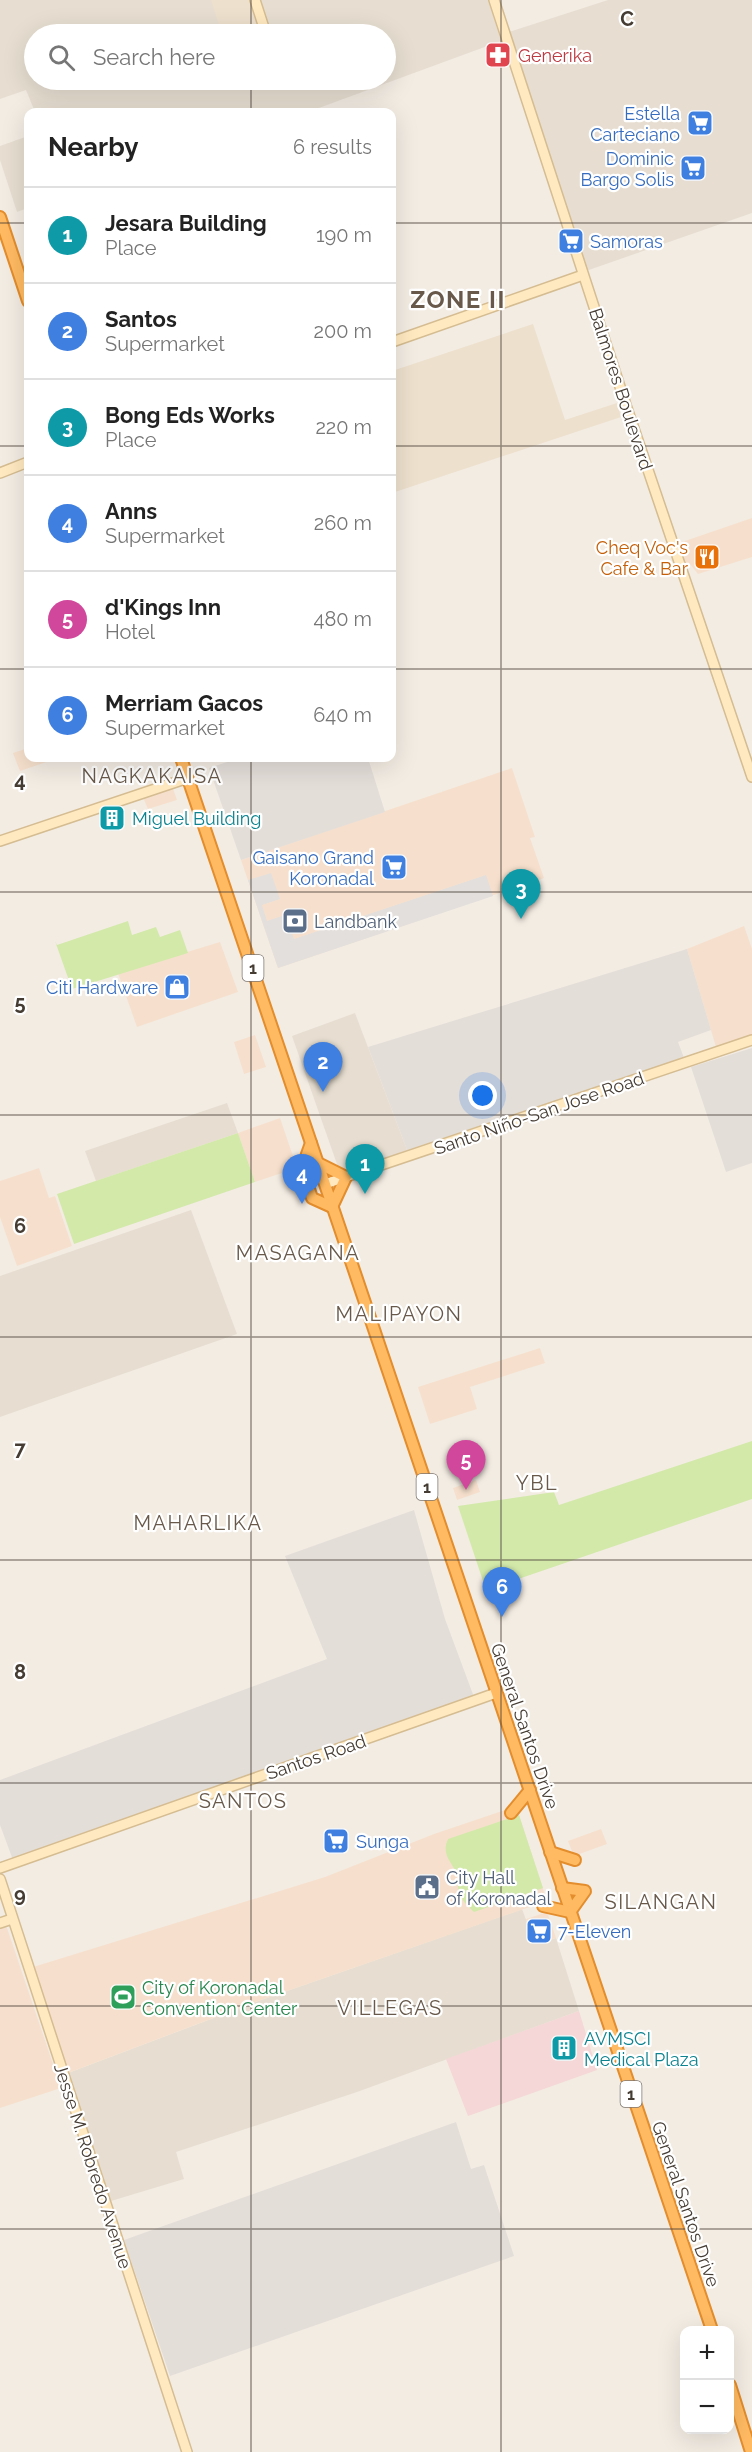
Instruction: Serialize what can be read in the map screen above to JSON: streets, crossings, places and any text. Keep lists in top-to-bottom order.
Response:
{
  "streets": {
    "highway": ["1", "General Santos Drive"],
    "main road": [
      "Balmores Boulevard",
      "Santo Niño-San Jose Road",
      "Santos Road",
      "Jesse M. Robredo Avenue"
    ]
  },
  "crossings": [
    ["Santo Niño-San Jose Road", "General Santos Drive"],
    ["General Santos Drive", "Santos Road"]
  ],
  "districts": [
    "ZONE II",
    "NAGKAKAISA",
    "MASAGANA",
    "MALIPAYON",
    "YBL",
    "MAHARLIKA",
    "SANTOS",
    "SILANGAN",
    "VILLEGAS"
  ],
  "places": {
    "pharmacy": ["Generika"],
    "supermarket": [
      "Estella Carteciano",
      "Dominic Bargo Solis",
      "Samoras",
      "Gaisano Grand Koronadal",
      "Sunga",
      "7-Eleven"
    ],
    "restaurant": ["Cheq Voc's Cafe & Bar"],
    "building": ["Miguel Building", "AVMSCI Medical Plaza"],
    "bank": ["Landbank"],
    "shop": ["Citi Hardware"],
    "public building": ["City Hall of Koronadal"],
    "sports": ["City of Koronadal Convention Center"]
  },
  "page": {
    "search": "Search here",
    "heading": ["Nearby", "6 results"],
    "list": [
      {
        "mark": "1",
        "name": "Jesara Building",
        "note": "Place",
        "value": "190 m"
      },
      {
        "mark": "2",
        "name": "Santos",
        "note": "Supermarket",
        "value": "200 m"
      },
      {
        "mark": "3",
        "name": "Bong Eds Works",
        "note": "Place",
        "value": "220 m"
      },
      {
        "mark": "4",
        "name": "Anns",
        "note": "Supermarket",
        "value": "260 m"
      },
      {
        "mark": "5",
        "name": "d'Kings Inn",
        "note": "Hotel",
        "value": "480 m"
      },
      {
        "mark": "6",
        "name": "Merriam Gacos",
        "note": "Supermarket",
        "value": "640 m"
      }
    ],
    "pins": [
      "3",
      "2",
      "1",
      "4",
      "5",
      "6"
    ],
    "map_buttons": ["+", "−"]
  },
  "grid": {
    "columns": ["C"],
    "rows": [
      "4",
      "5",
      "6",
      "7",
      "8",
      "9"
    ]
  }
}
